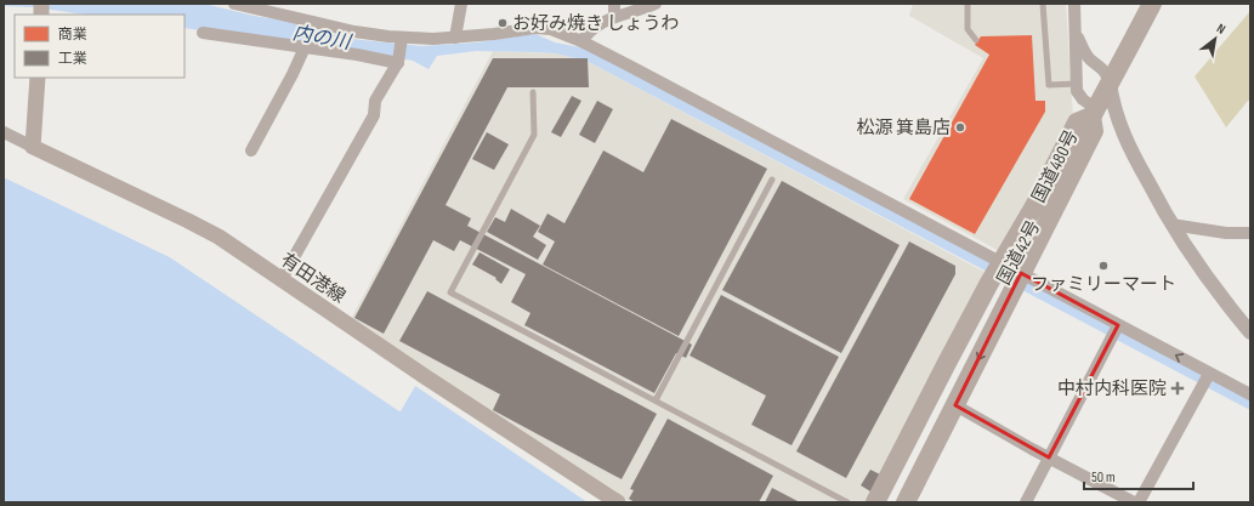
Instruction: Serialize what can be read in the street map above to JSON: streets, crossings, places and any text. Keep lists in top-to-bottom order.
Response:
{
  "streets": {
    "highway": ["国道42号"],
    "main road": ["有田港線"]
  },
  "water": ["内の川"],
  "places": {
    "other": ["お好み焼き しょうわ", "松源 箕島店", "ファミリーマート"],
    "health": ["中村内科医院"]
  },
  "legend": ["商業", "工業"],
  "scale_bar": "50 m",
  "north": "top right"
}
